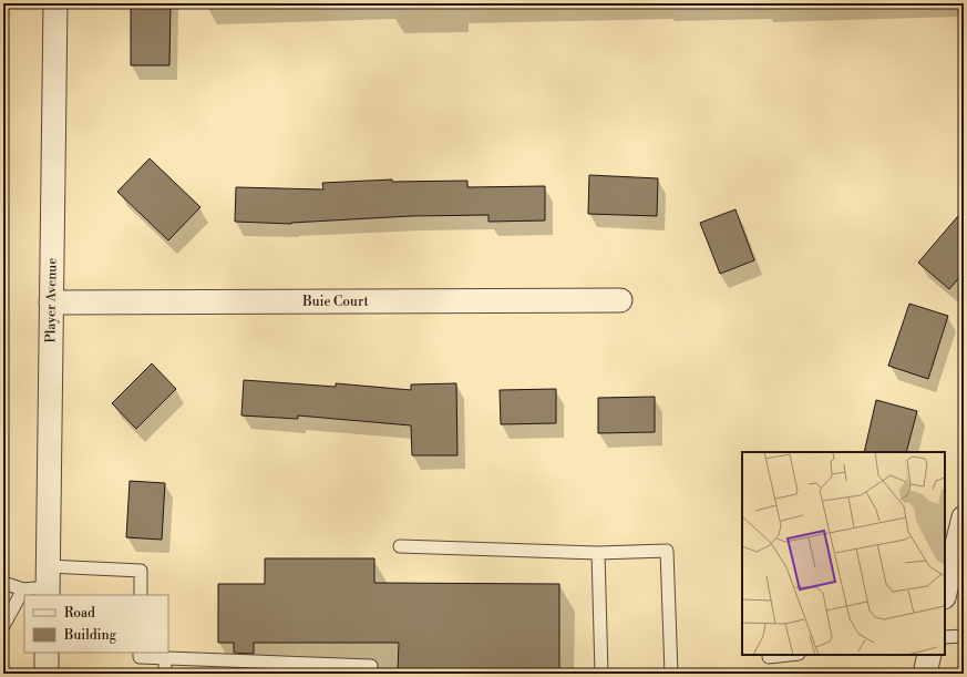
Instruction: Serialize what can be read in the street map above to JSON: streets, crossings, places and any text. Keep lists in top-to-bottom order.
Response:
{
  "streets": {
    "street": ["Player Avenue", "Buie Court"]
  },
  "crossings": [
    ["Player Avenue", "Buie Court"]
  ],
  "legend": ["Road", "Building"]
}
